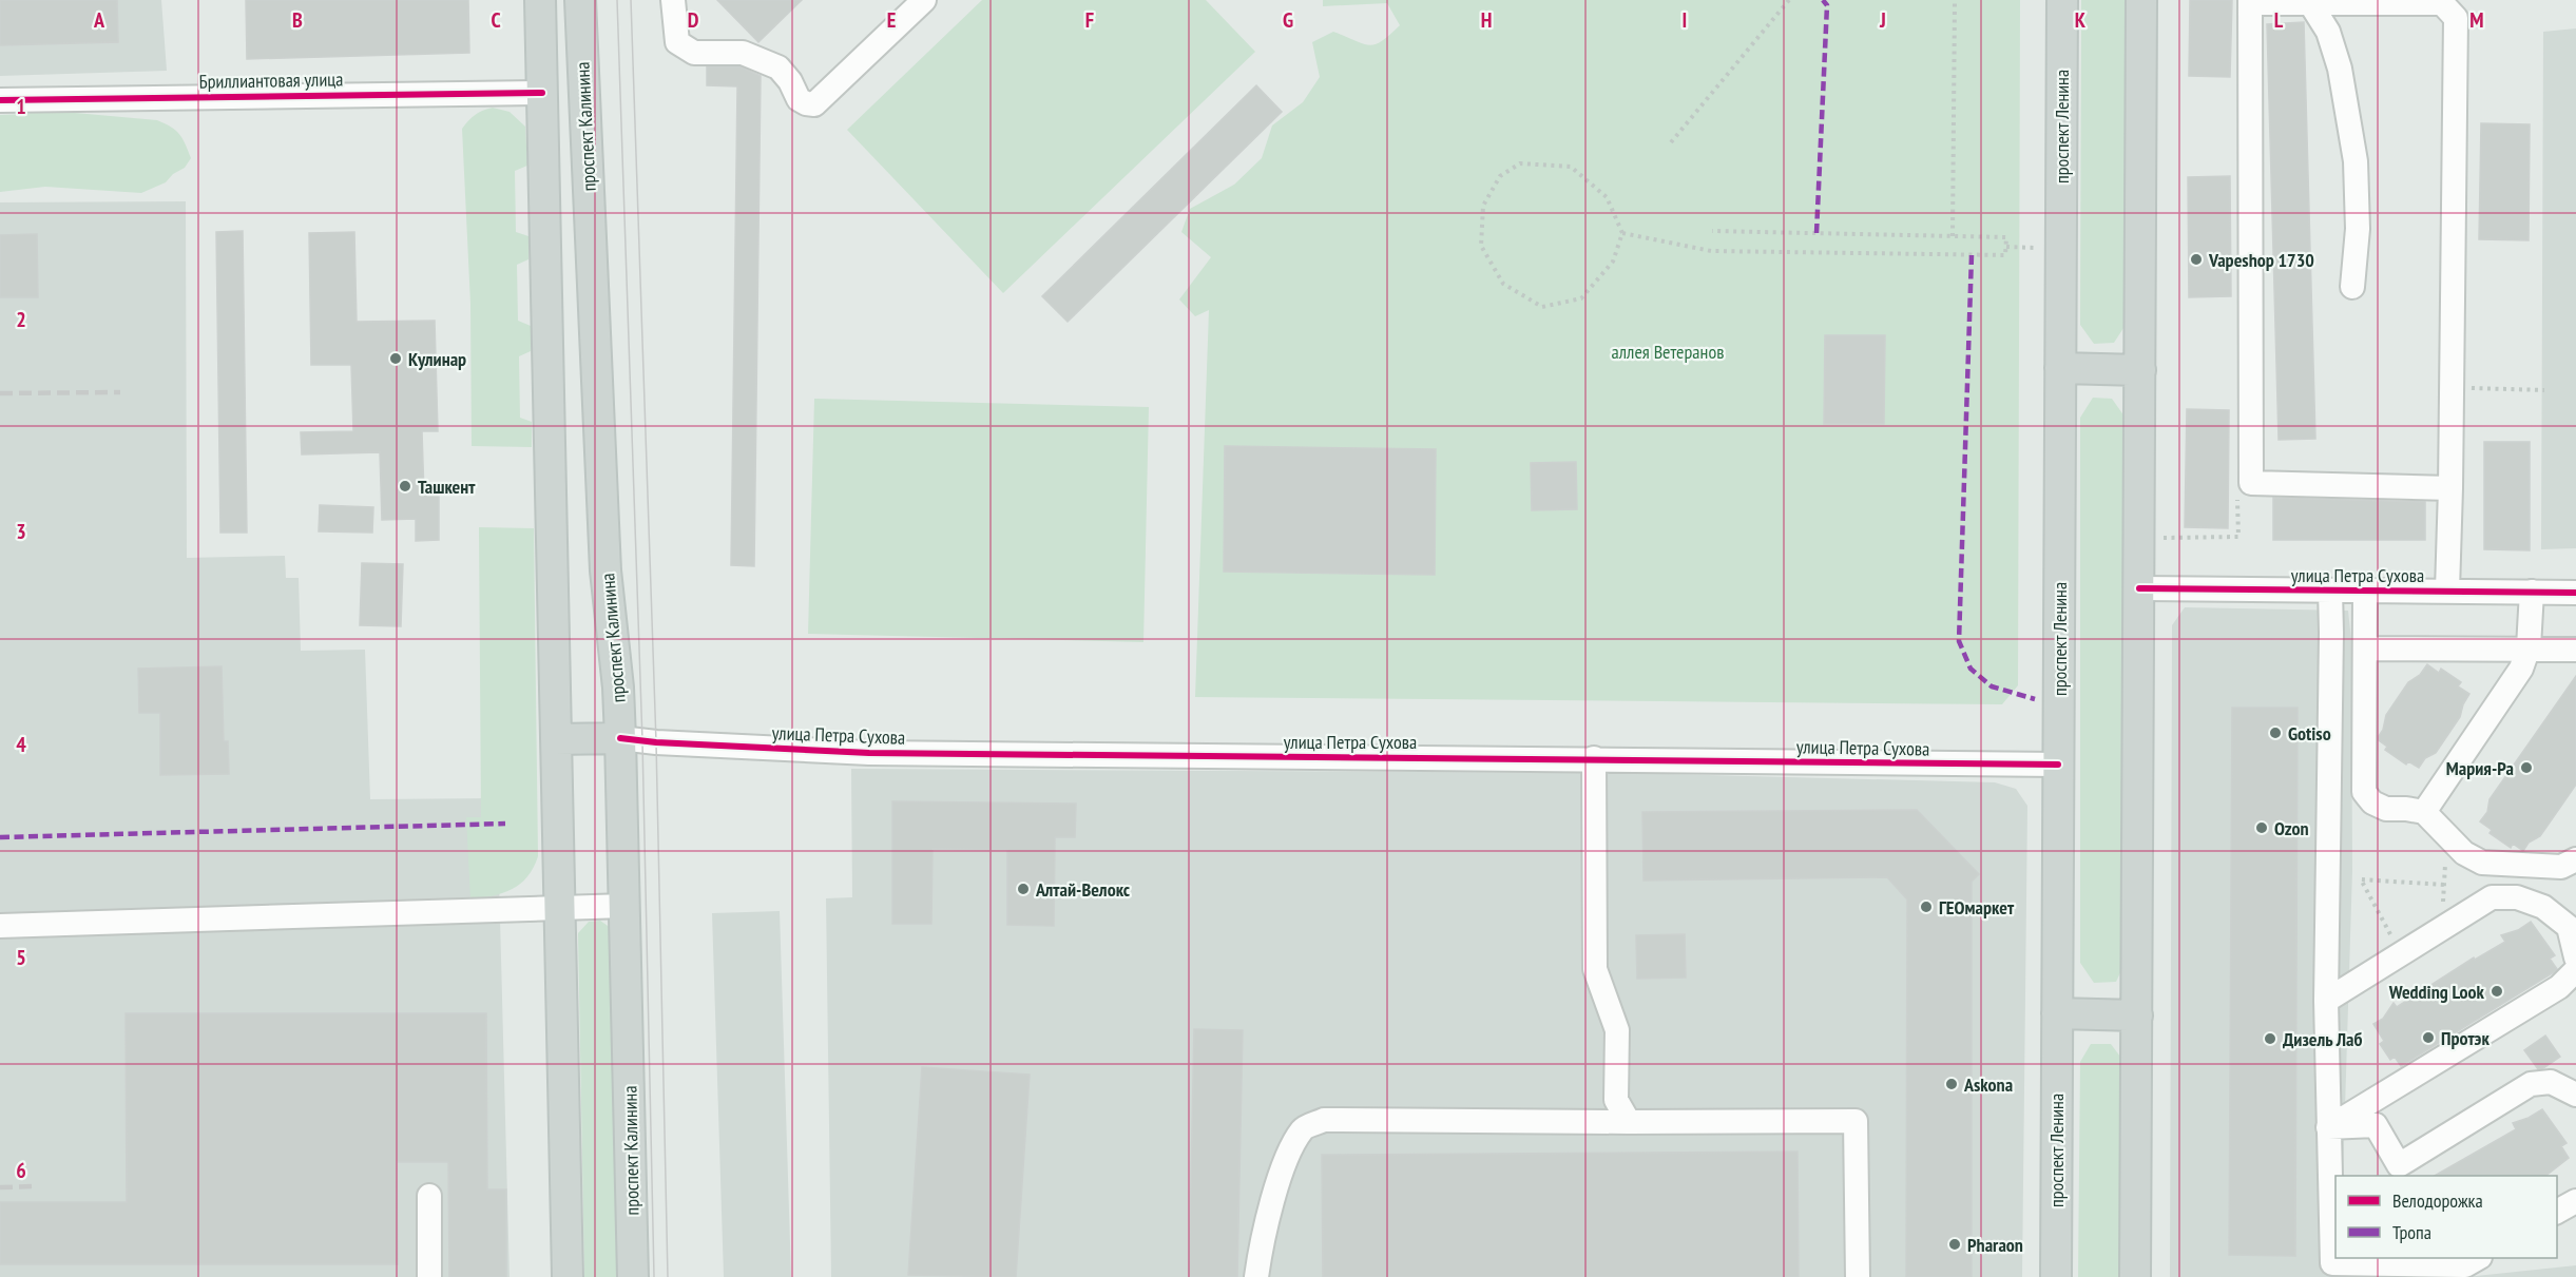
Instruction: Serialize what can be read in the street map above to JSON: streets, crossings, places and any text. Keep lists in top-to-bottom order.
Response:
{
  "streets": {
    "main road": ["проспект Калинина", "проспект Ленина"],
    "street": ["Бриллиантовая улица", "улица Петра Сухова"]
  },
  "crossings": [
    ["проспект Калинина", "улица Петра Сухова"],
    ["проспект Ленина", "улица Петра Сухова"]
  ],
  "parks": ["аллея Ветеранов"],
  "places": [
    "Vapeshop 1730",
    "Кулинар",
    "Ташкент",
    "Gotiso",
    "Мария-Ра",
    "Ozon",
    "Алтай-Велокс",
    "ГЕОмаркет",
    "Wedding Look",
    "Протэк",
    "Дизель Лаб",
    "Askona",
    "Pharaon"
  ],
  "legend": ["Велодорожка", "Тропа"],
  "grid": {
    "columns": [
      "A",
      "B",
      "C",
      "D",
      "E",
      "F",
      "G",
      "H",
      "I",
      "J",
      "K",
      "L",
      "M"
    ],
    "rows": [
      "1",
      "2",
      "3",
      "4",
      "5",
      "6"
    ]
  }
}
